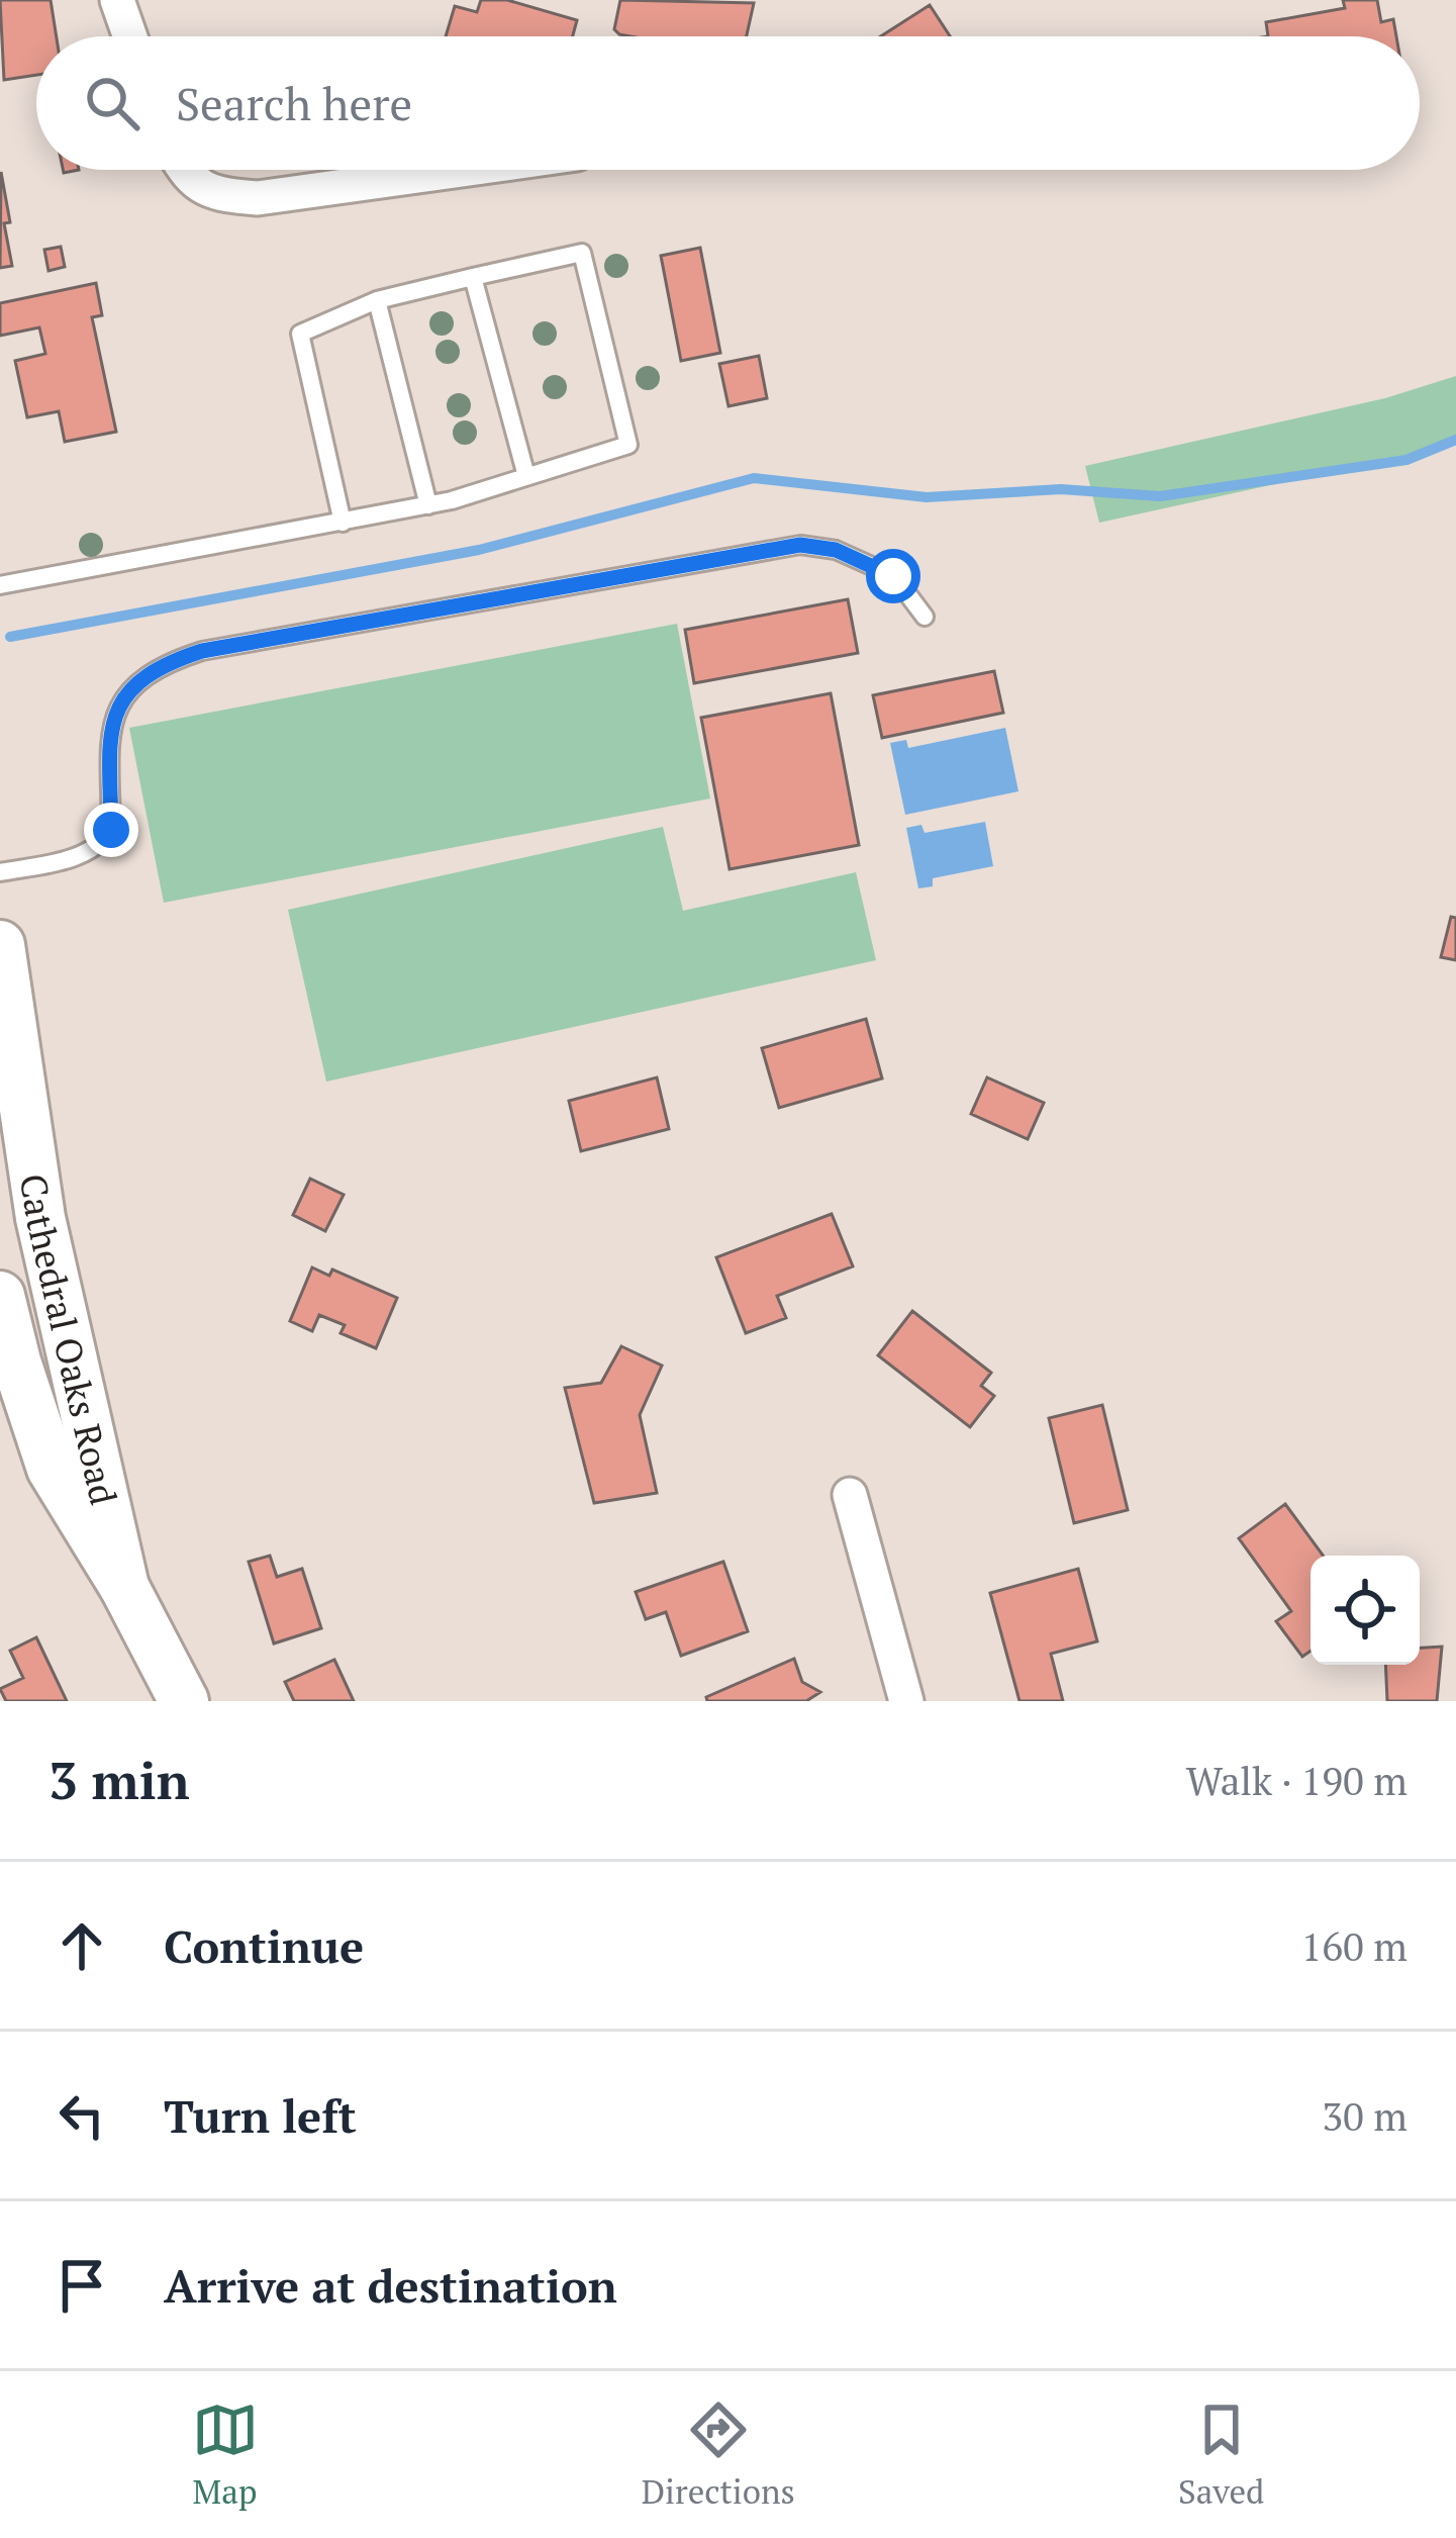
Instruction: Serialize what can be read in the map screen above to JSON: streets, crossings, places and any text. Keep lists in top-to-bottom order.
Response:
{
  "streets": {
    "main road": ["Cathedral Oaks Road"]
  },
  "page": {
    "search": "Search here",
    "heading": ["3 min", "Walk · 190 m"],
    "list": [
      ["Continue", "160 m"],
      ["Turn left", "30 m"],
      "Arrive at destination"
    ],
    "nav": ["Map", "Directions", "Saved"]
  }
}
